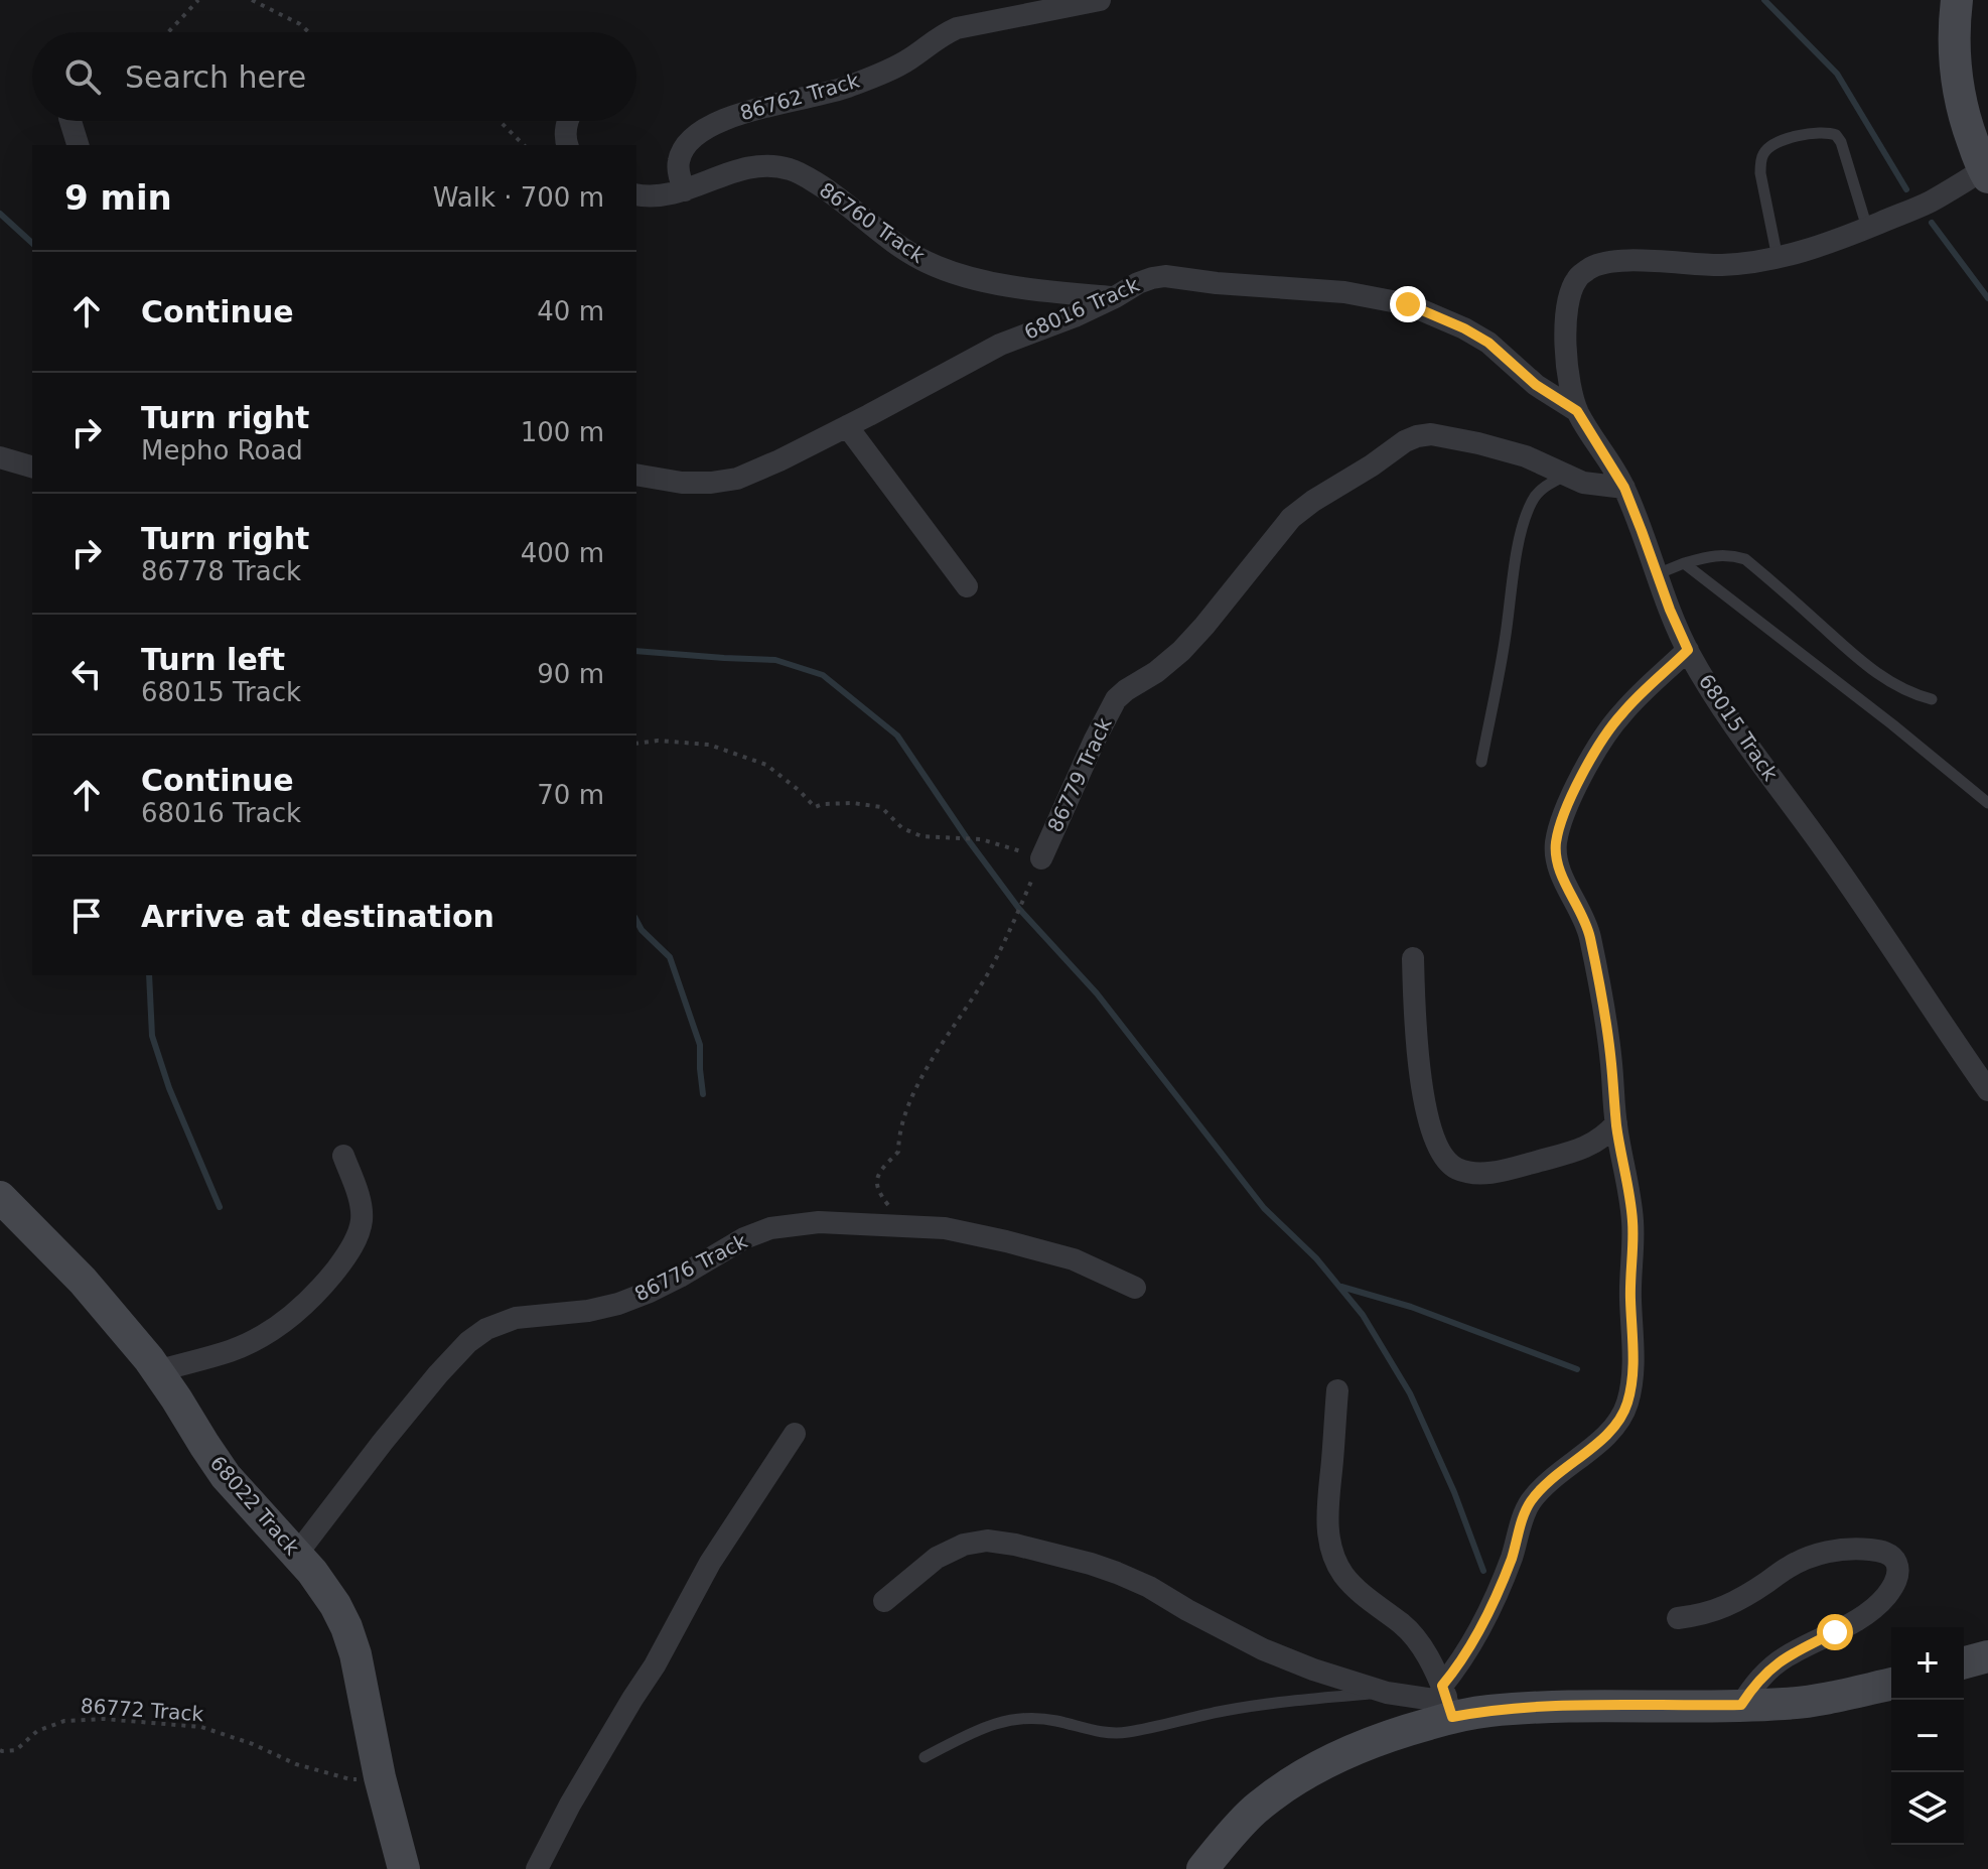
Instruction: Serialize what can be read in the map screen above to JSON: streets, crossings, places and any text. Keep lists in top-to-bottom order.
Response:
{
  "streets": {
    "street": [
      "86762 Track",
      "86760 Track",
      "68016 Track",
      "68015 Track",
      "86779 Track",
      "86776 Track",
      "68022 Track"
    ],
    "path": ["86772 Track"]
  },
  "crossings": [
    ["86762 Track", "86760 Track"],
    ["86760 Track", "68016 Track"],
    ["68016 Track", "68015 Track"],
    ["68015 Track", "86779 Track"],
    ["86776 Track", "68022 Track"],
    ["68022 Track", "86772 Track"]
  ],
  "page": {
    "search": "Search here",
    "heading": ["9 min", "Walk · 700 m"],
    "list": [
      ["Continue", "40 m"],
      ["Turn right", "Mepho Road", "100 m"],
      ["Turn right", "86778 Track", "400 m"],
      ["Turn left", "68015 Track", "90 m"],
      ["Continue", "68016 Track", "70 m"],
      "Arrive at destination"
    ],
    "map_buttons": ["+", "−"]
  }
}
